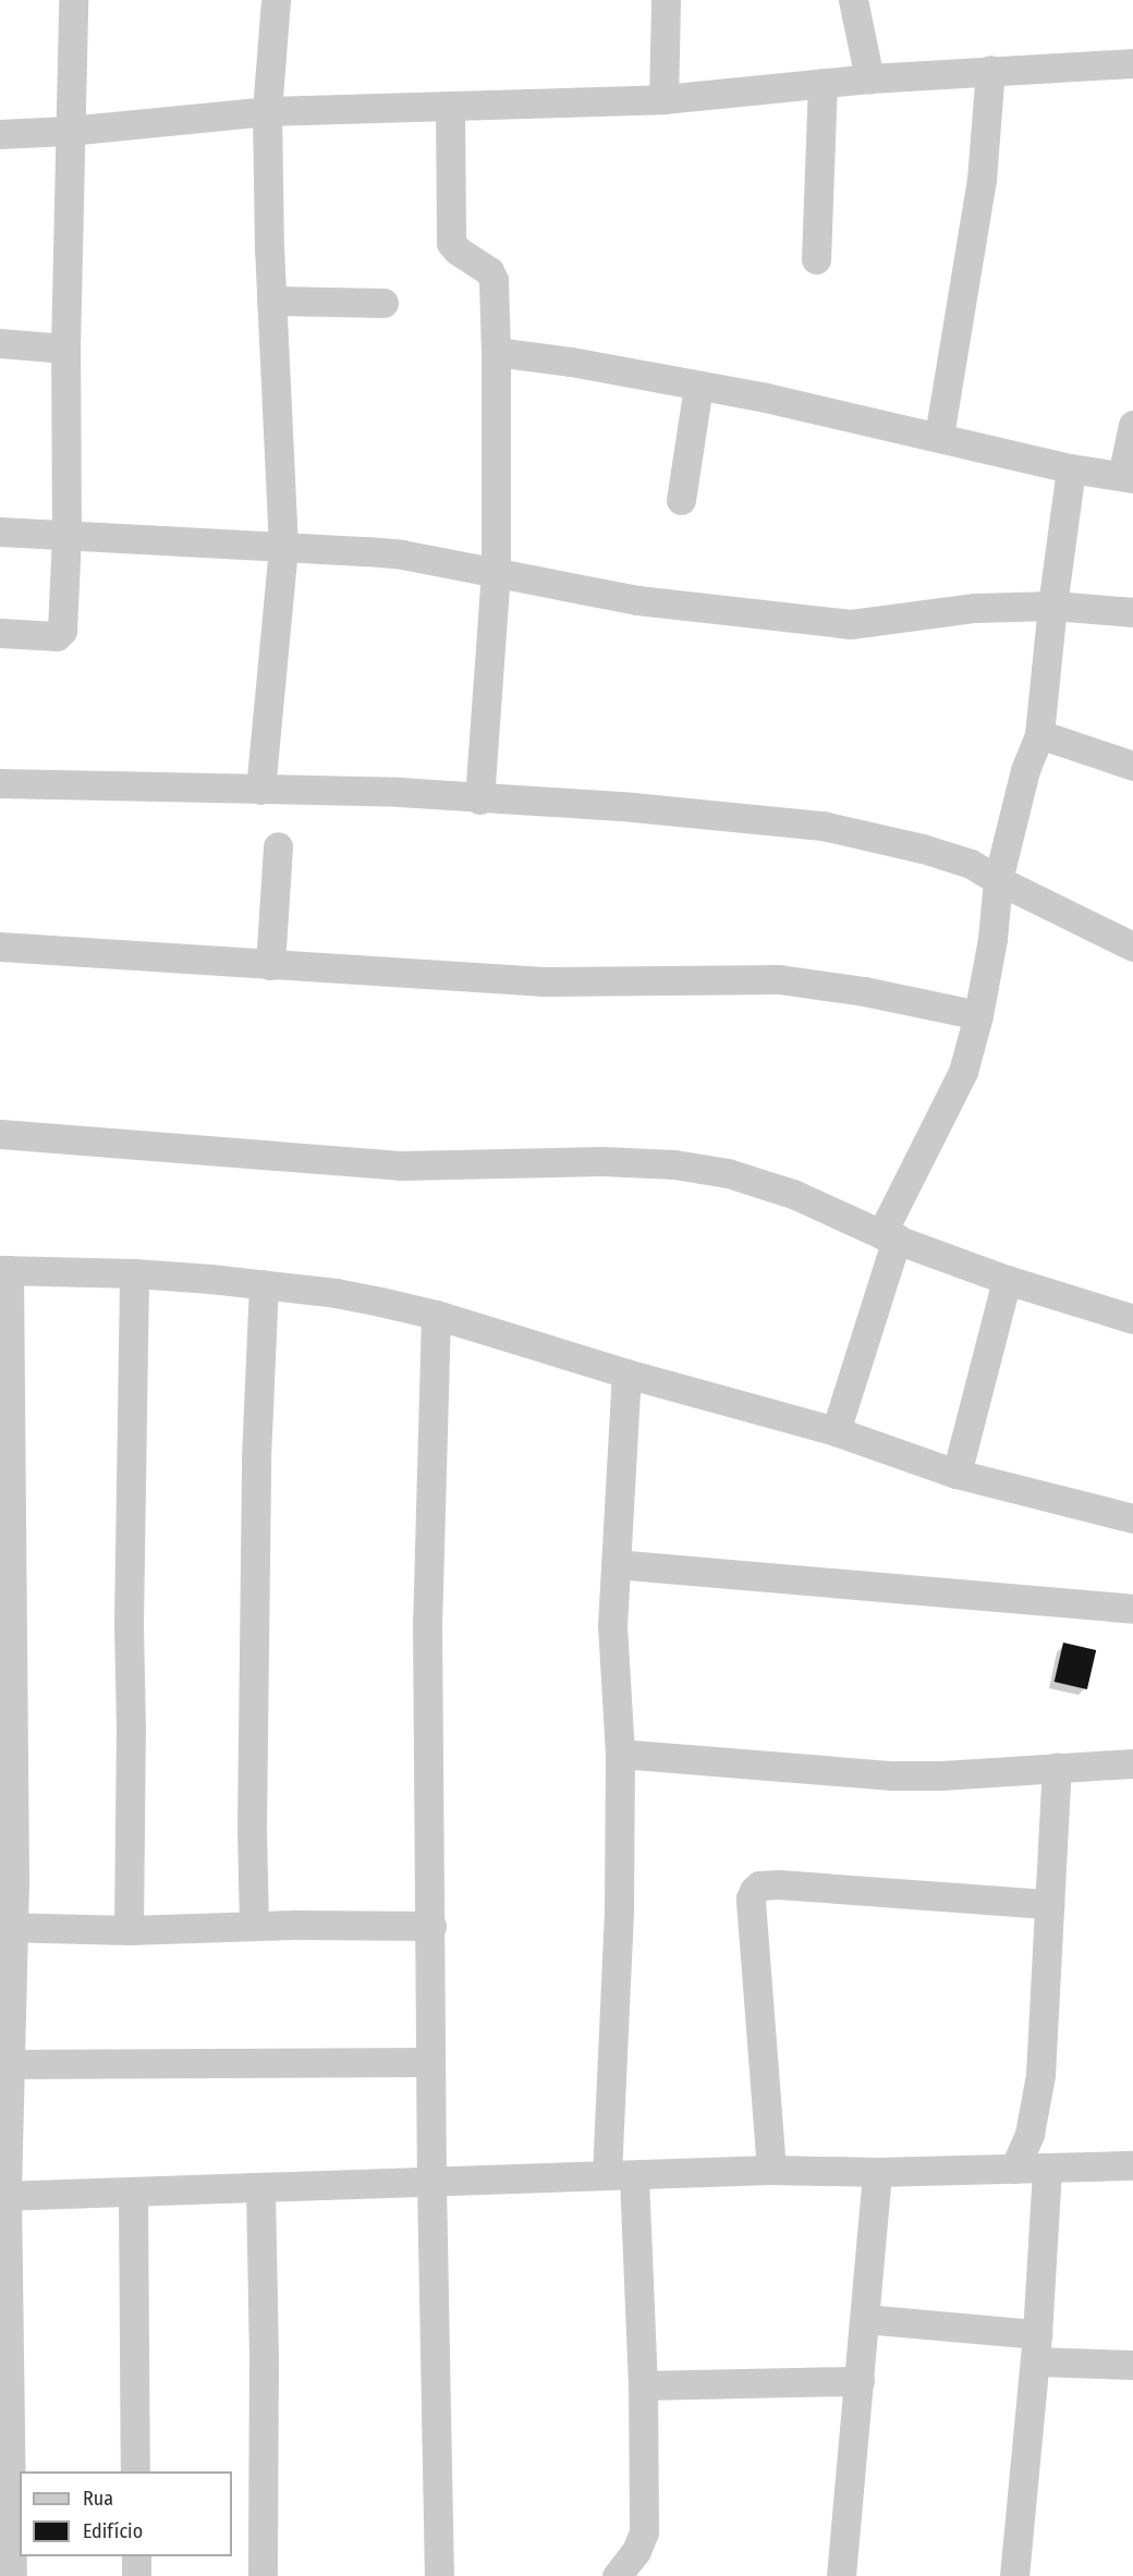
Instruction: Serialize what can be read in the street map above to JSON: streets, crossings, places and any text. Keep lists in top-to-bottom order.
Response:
{
  "legend": ["Rua", "Edifício"]
}
